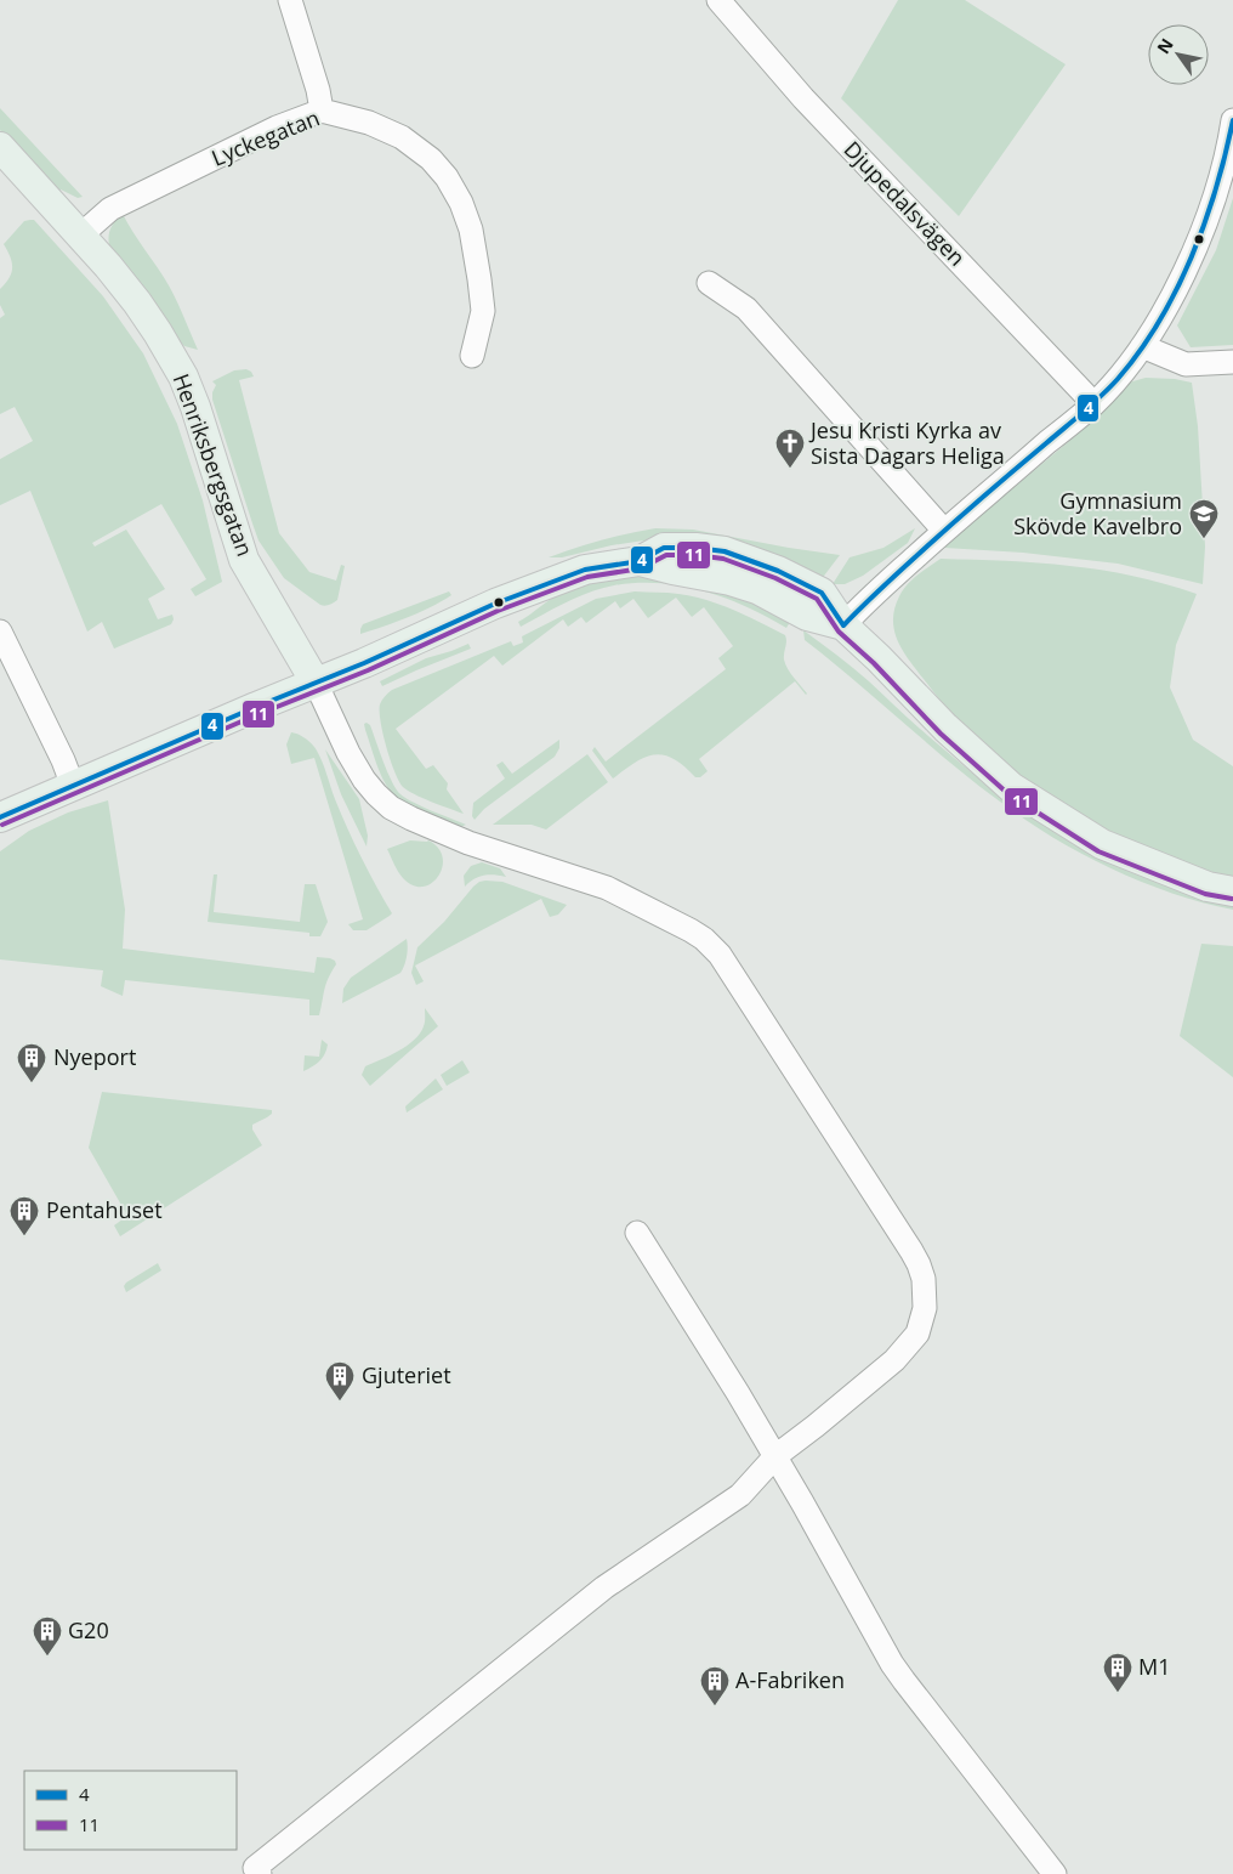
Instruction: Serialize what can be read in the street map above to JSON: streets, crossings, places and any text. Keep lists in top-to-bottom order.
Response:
{
  "streets": {
    "main road": ["Henriksbergsgatan"],
    "street": ["Lyckegatan", "Djupedalsvägen"]
  },
  "crossings": [
    ["Lyckegatan", "Henriksbergsgatan"]
  ],
  "places": {
    "church": ["Jesu Kristi Kyrka av Sista Dagars Heliga"],
    "school or university": ["Gymnasium Skövde Kavelbro"],
    "building": [
      "Nyeport",
      "Pentahuset",
      "Gjuteriet",
      "G20",
      "M1",
      "A-Fabriken"
    ]
  },
  "lines": ["transit line 4", "transit line 11"],
  "legend": ["4", "11"],
  "north": "top left"
}
